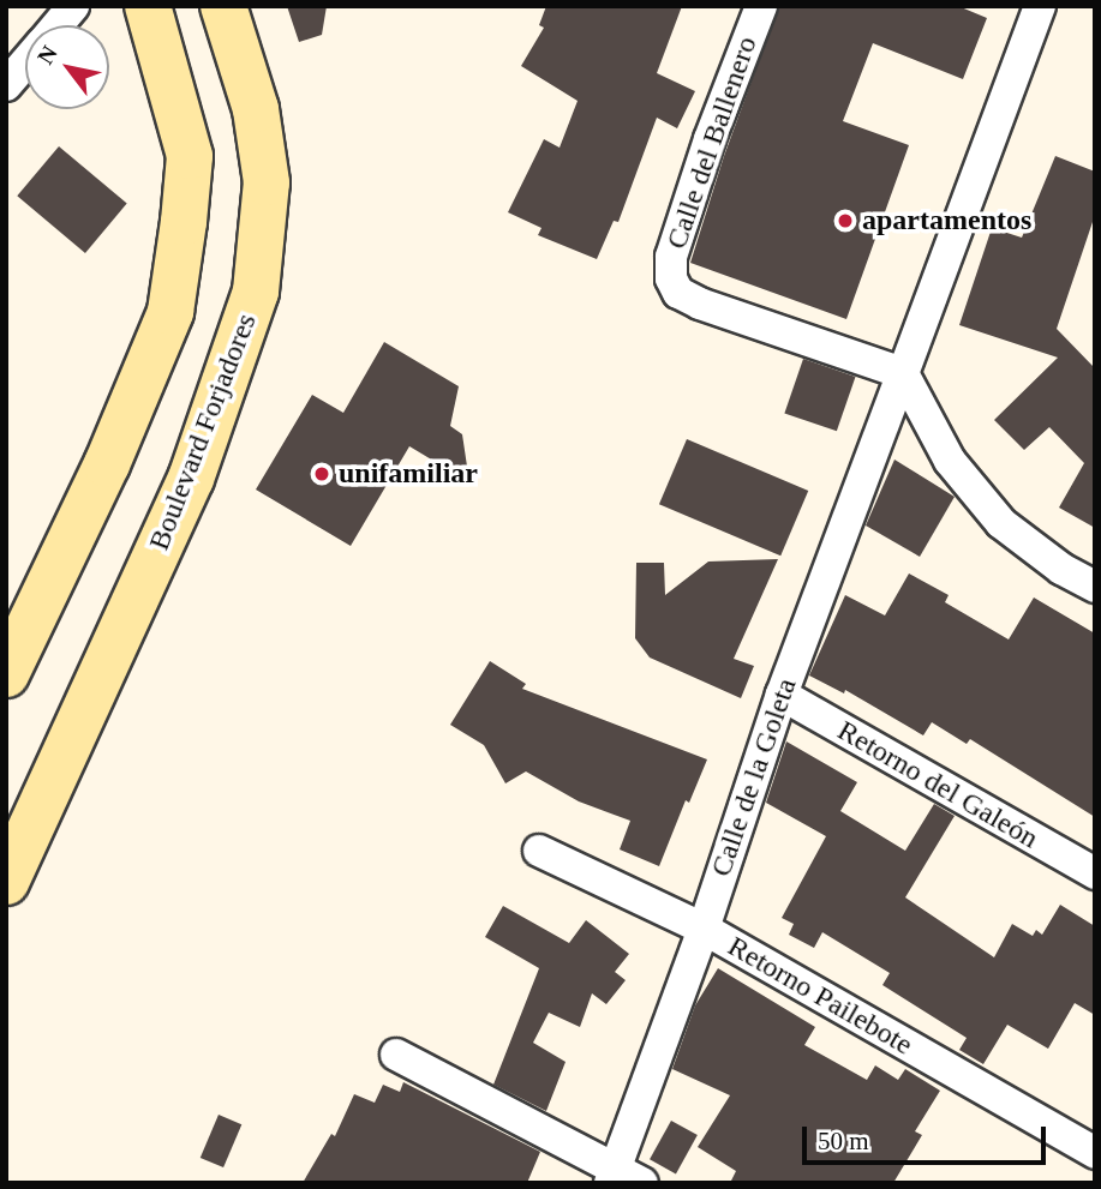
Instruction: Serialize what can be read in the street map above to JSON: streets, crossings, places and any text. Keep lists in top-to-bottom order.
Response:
{
  "streets": {
    "main road": ["Boulevard Forjadores"],
    "street": [
      "Calle del Ballenero",
      "Calle de la Goleta",
      "Retorno del Galeón",
      "Retorno Pailebote"
    ]
  },
  "crossings": [
    ["Calle del Ballenero", "Calle de la Goleta"],
    ["Calle de la Goleta", "Retorno del Galeón"],
    ["Calle de la Goleta", "Retorno Pailebote"]
  ],
  "places": ["apartamentos", "unifamiliar"],
  "scale_bar": "50 m",
  "north": "top left"
}
